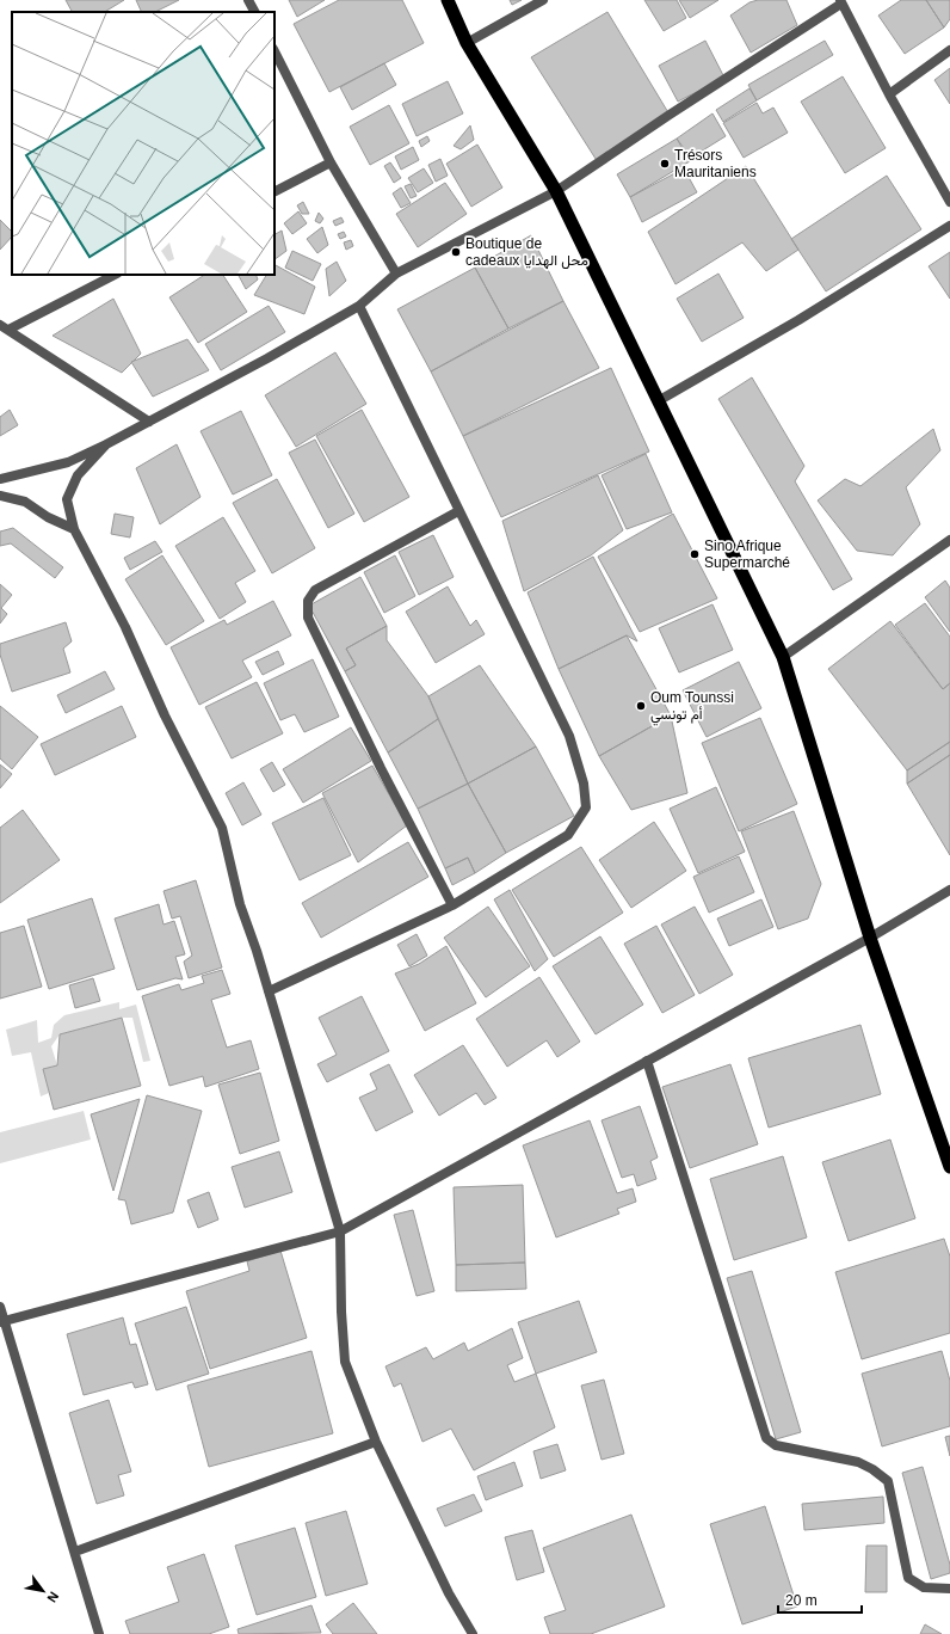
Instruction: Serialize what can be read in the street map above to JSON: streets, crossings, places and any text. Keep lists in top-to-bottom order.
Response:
{
  "places": [
    "Trésors Mauritaniens",
    "Boutique de cadeaux محل الهدايا",
    "Sino Afrique Supermarché",
    "Oum Tounssi أم تونسي"
  ],
  "scale_bar": "20 m",
  "north": "bottom right"
}
